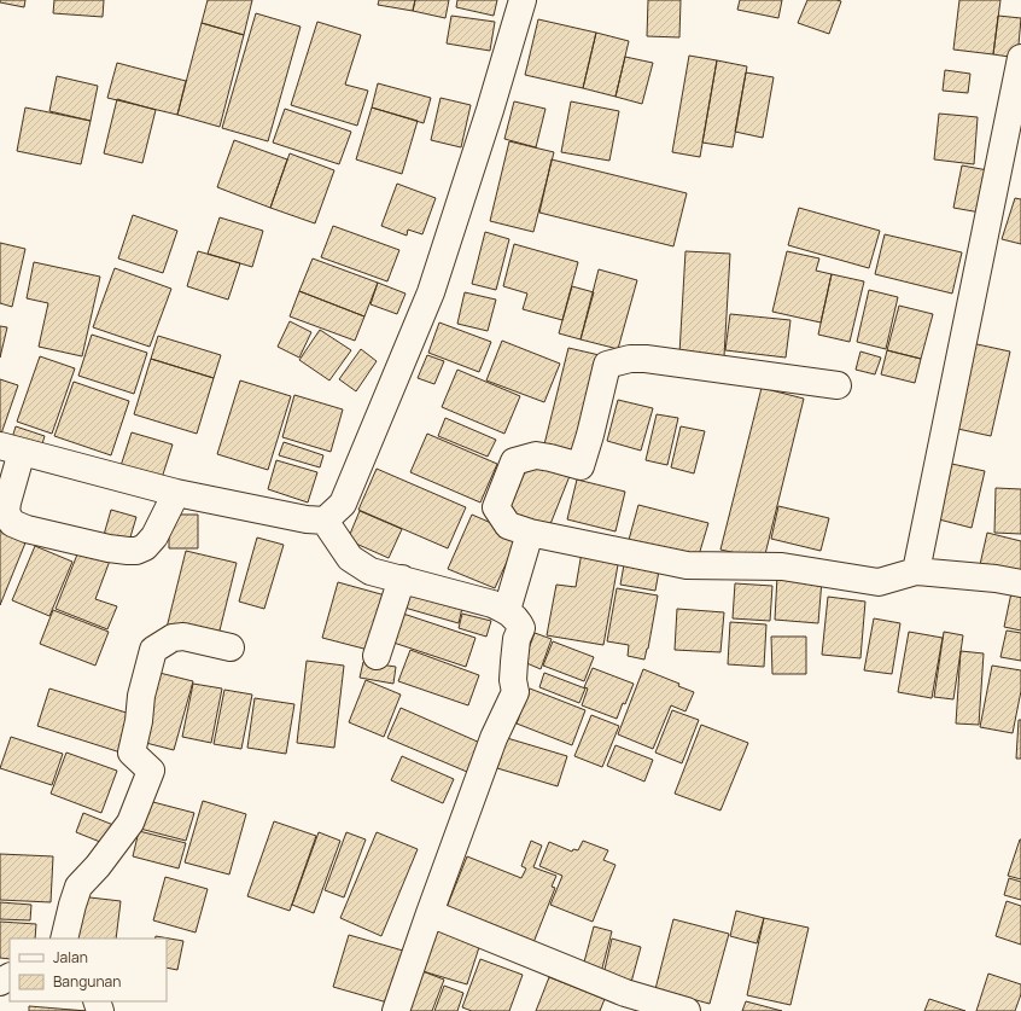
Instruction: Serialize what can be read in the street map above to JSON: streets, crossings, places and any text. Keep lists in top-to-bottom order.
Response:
{
  "legend": ["Jalan", "Bangunan"]
}
